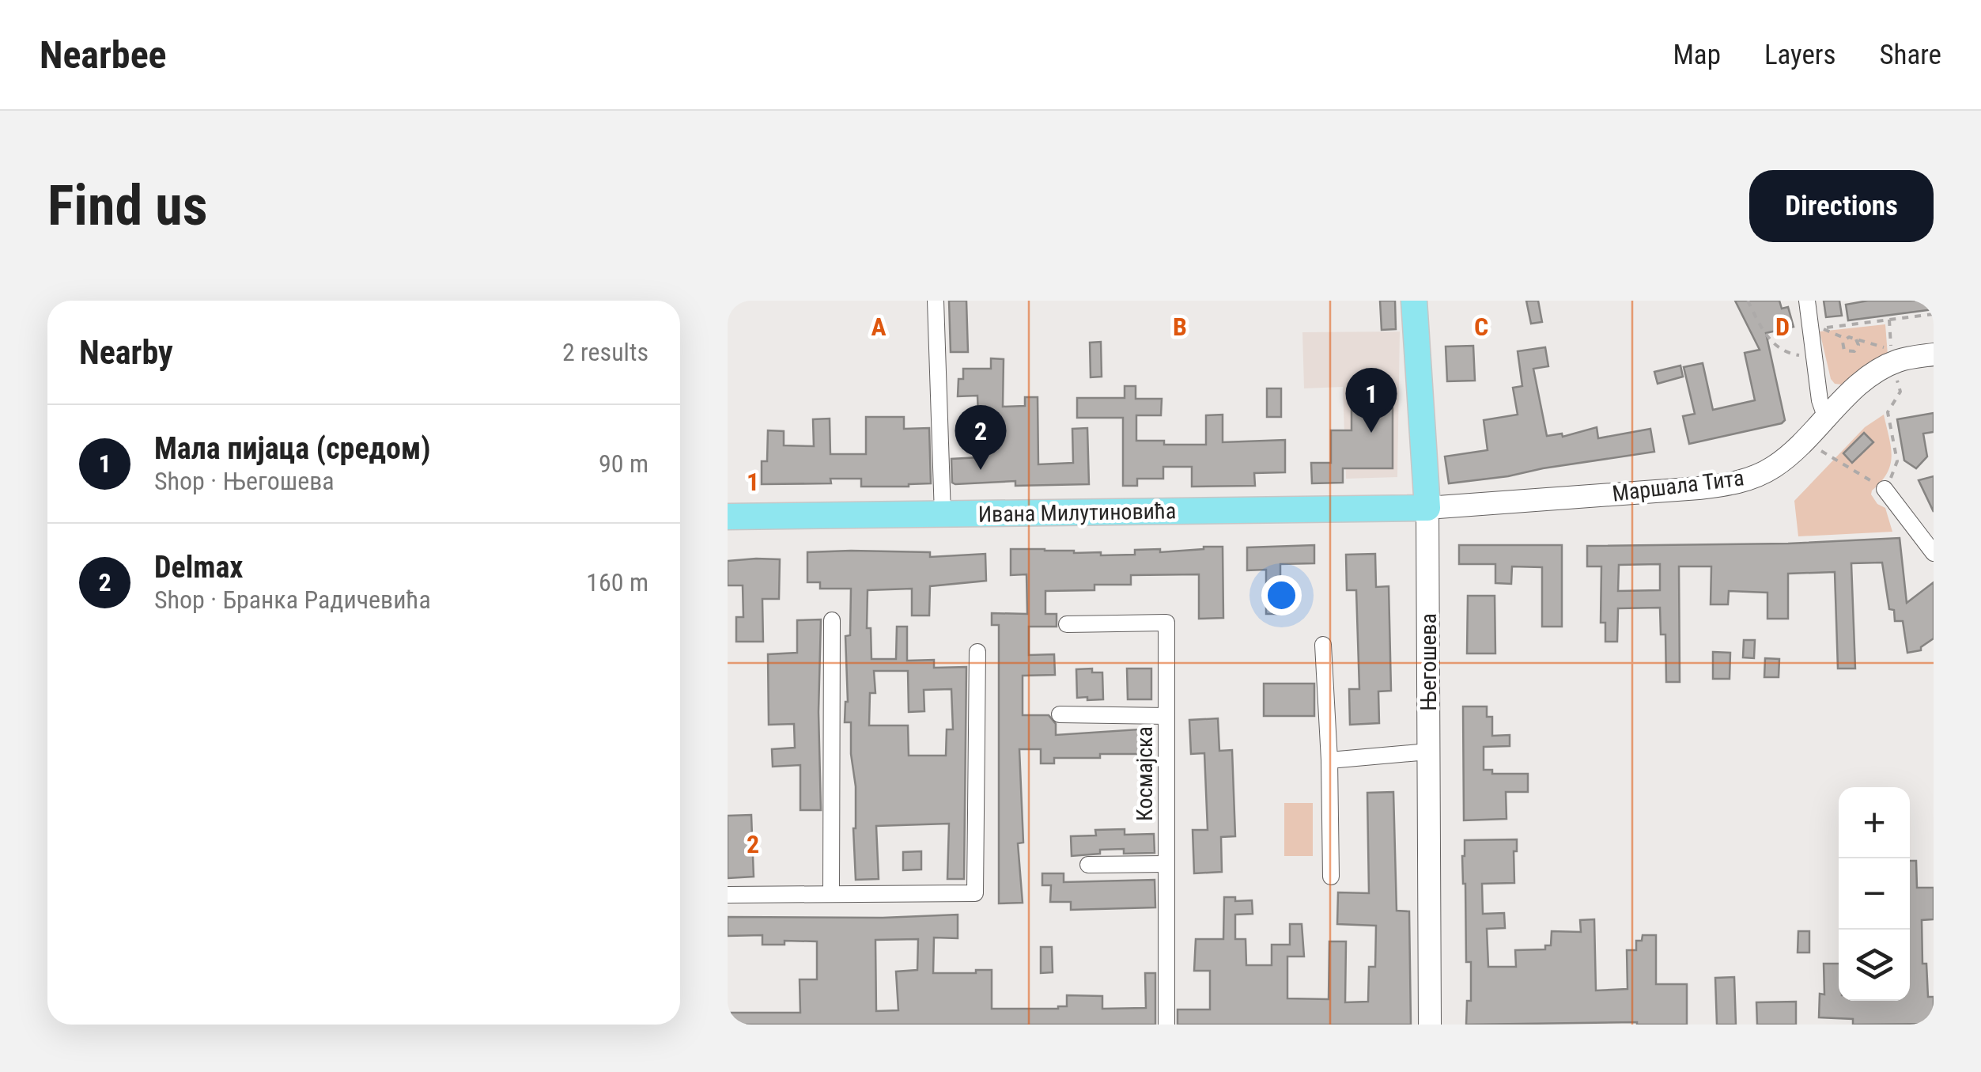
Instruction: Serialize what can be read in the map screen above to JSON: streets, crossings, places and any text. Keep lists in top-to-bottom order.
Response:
{
  "streets": {
    "main road": ["Ивана Милутиновића", "Његошева"],
    "street": ["Маршала Тита", "Космајска"]
  },
  "crossings": [
    ["Маршала Тита", "Ивана Милутиновића"],
    ["Маршала Тита", "Његошева"],
    ["Ивана Милутиновића", "Његошева"]
  ],
  "page": {
    "header": "Nearbee",
    "nav": ["Map", "Layers", "Share"],
    "buttons": "Directions",
    "title": "Find us",
    "heading": ["Nearby", "2 results"],
    "pins": ["1", "2"],
    "list": [
      {
        "mark": "1",
        "name": "Мала пијаца (средом)",
        "note": "Shop · Његошева",
        "value": "90 m"
      },
      {
        "mark": "2",
        "name": "Delmax",
        "note": "Shop · Бранка Радичевића",
        "value": "160 m"
      }
    ],
    "map_buttons": ["+", "−"]
  },
  "grid": {
    "columns": [
      "A",
      "B",
      "C",
      "D"
    ],
    "rows": ["1", "2"]
  }
}
